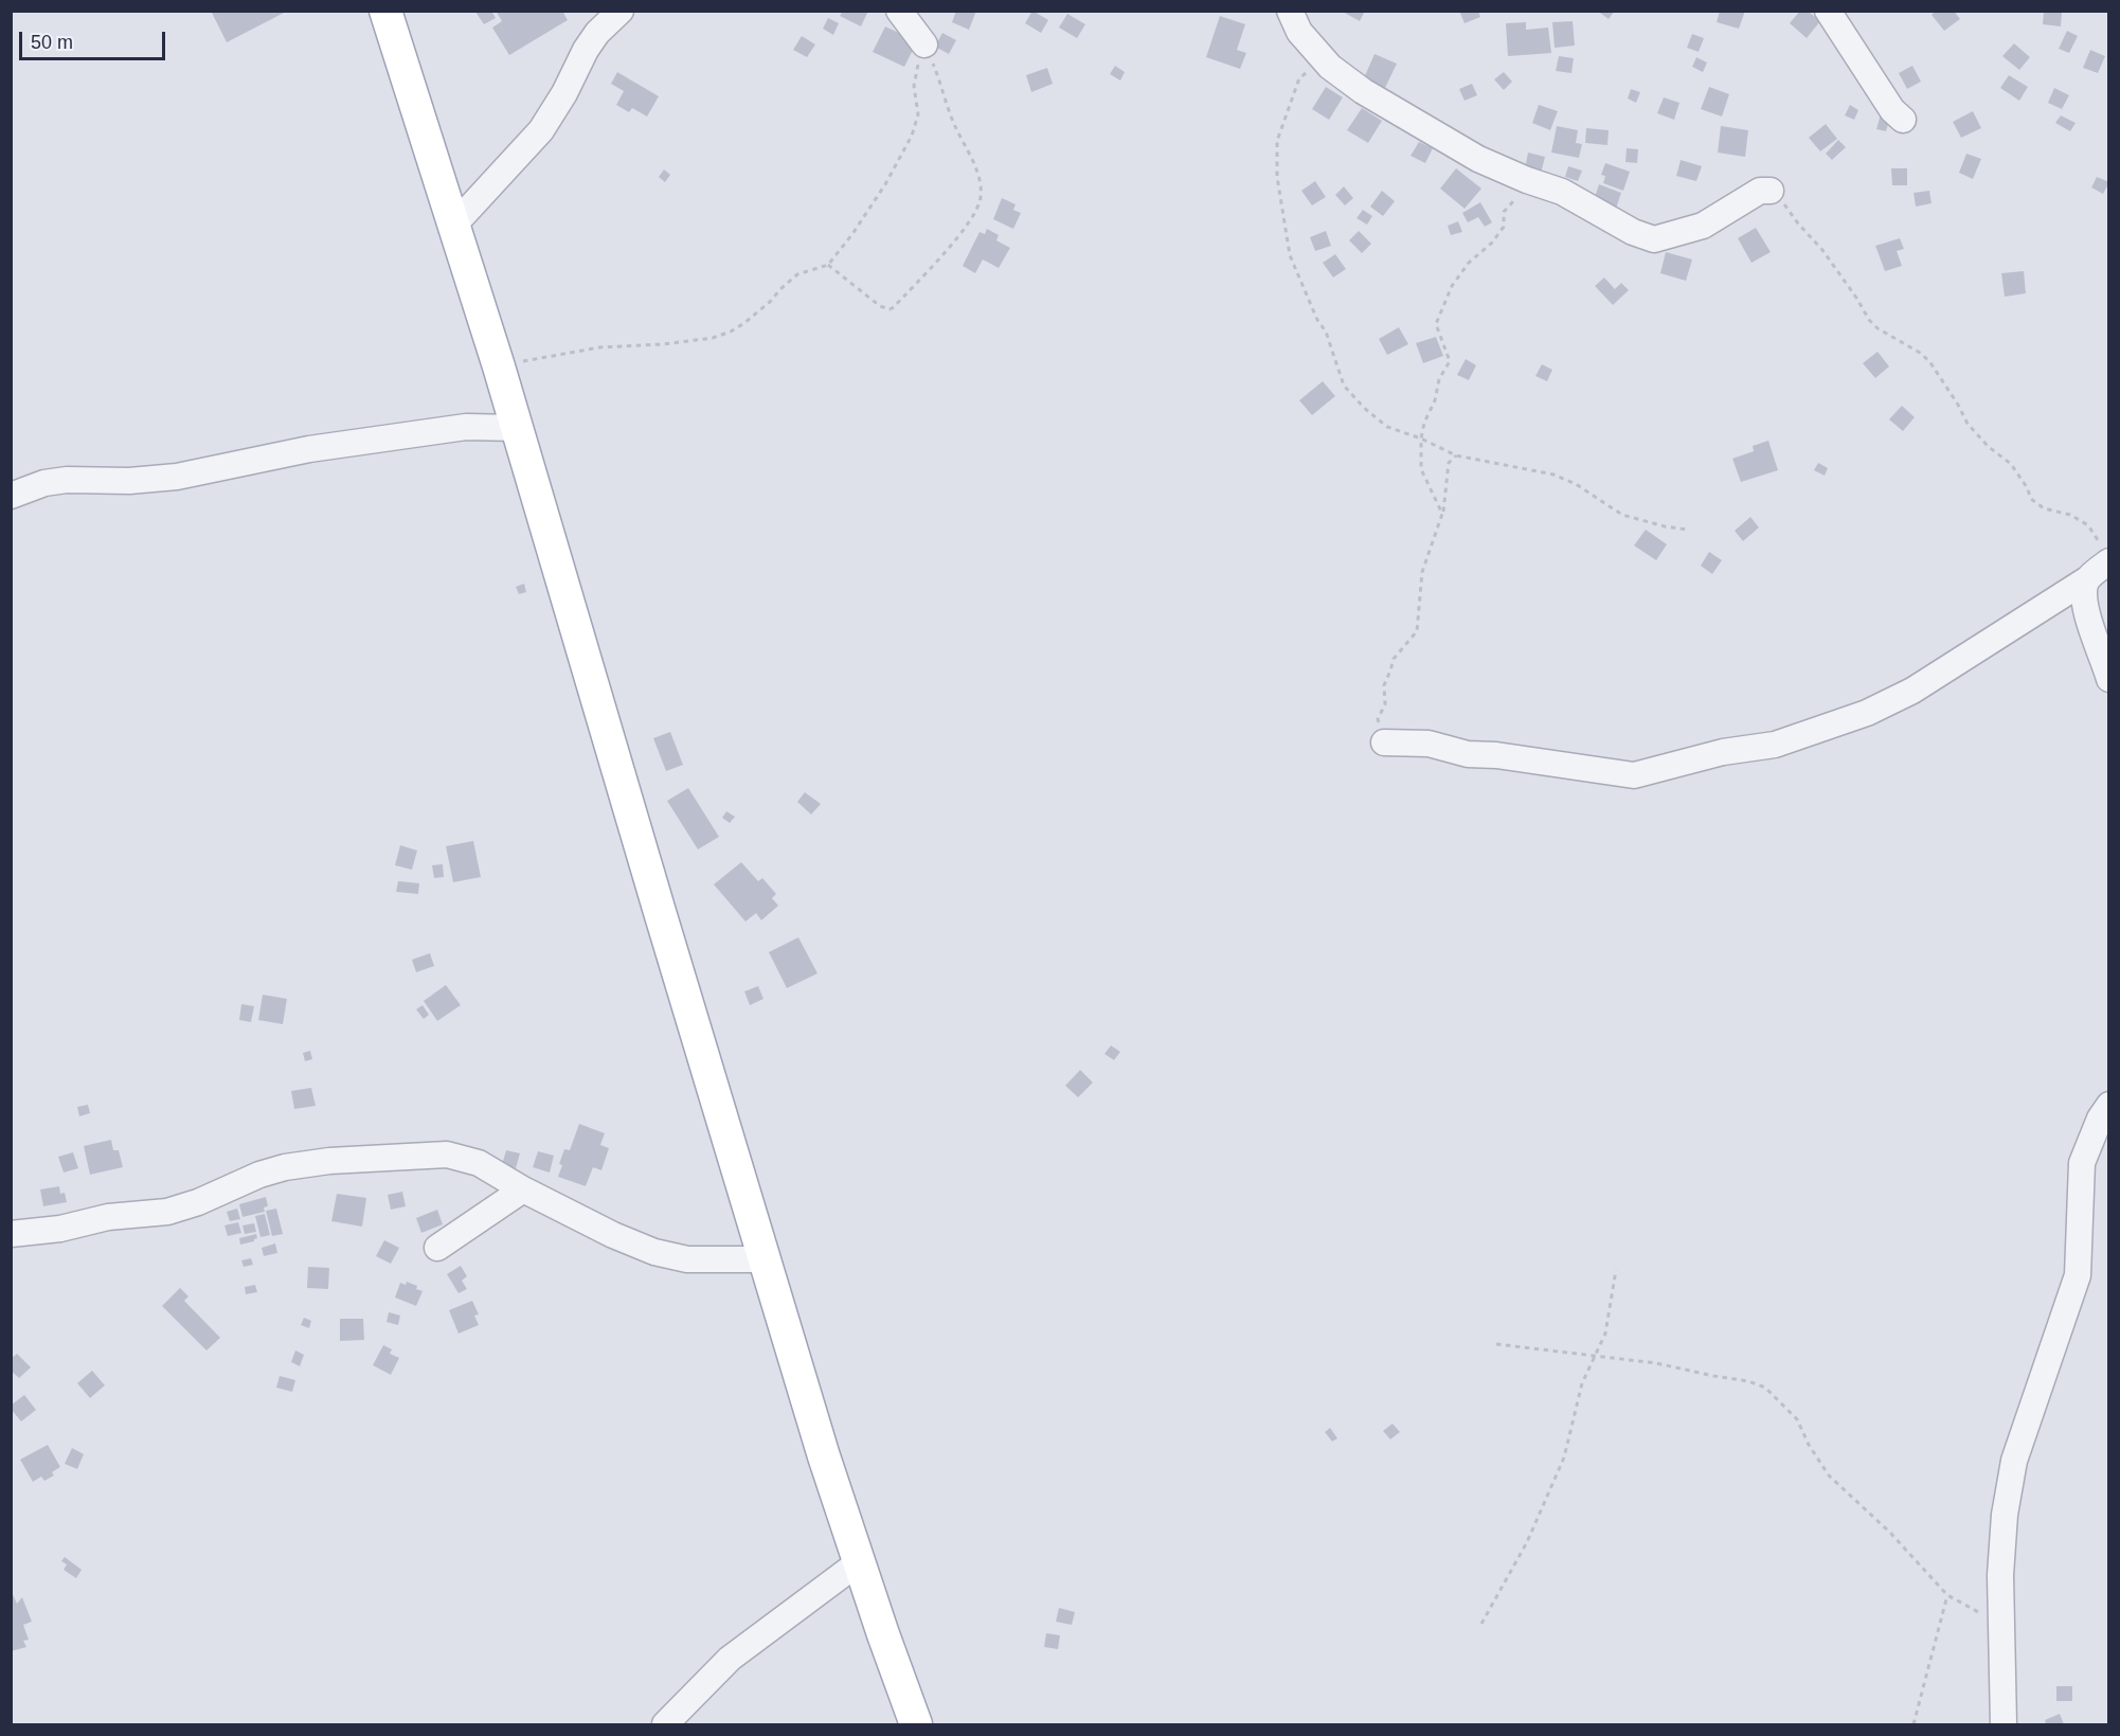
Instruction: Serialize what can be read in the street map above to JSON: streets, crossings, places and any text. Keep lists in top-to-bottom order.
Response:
{
  "scale_bar": "50 m"
}
